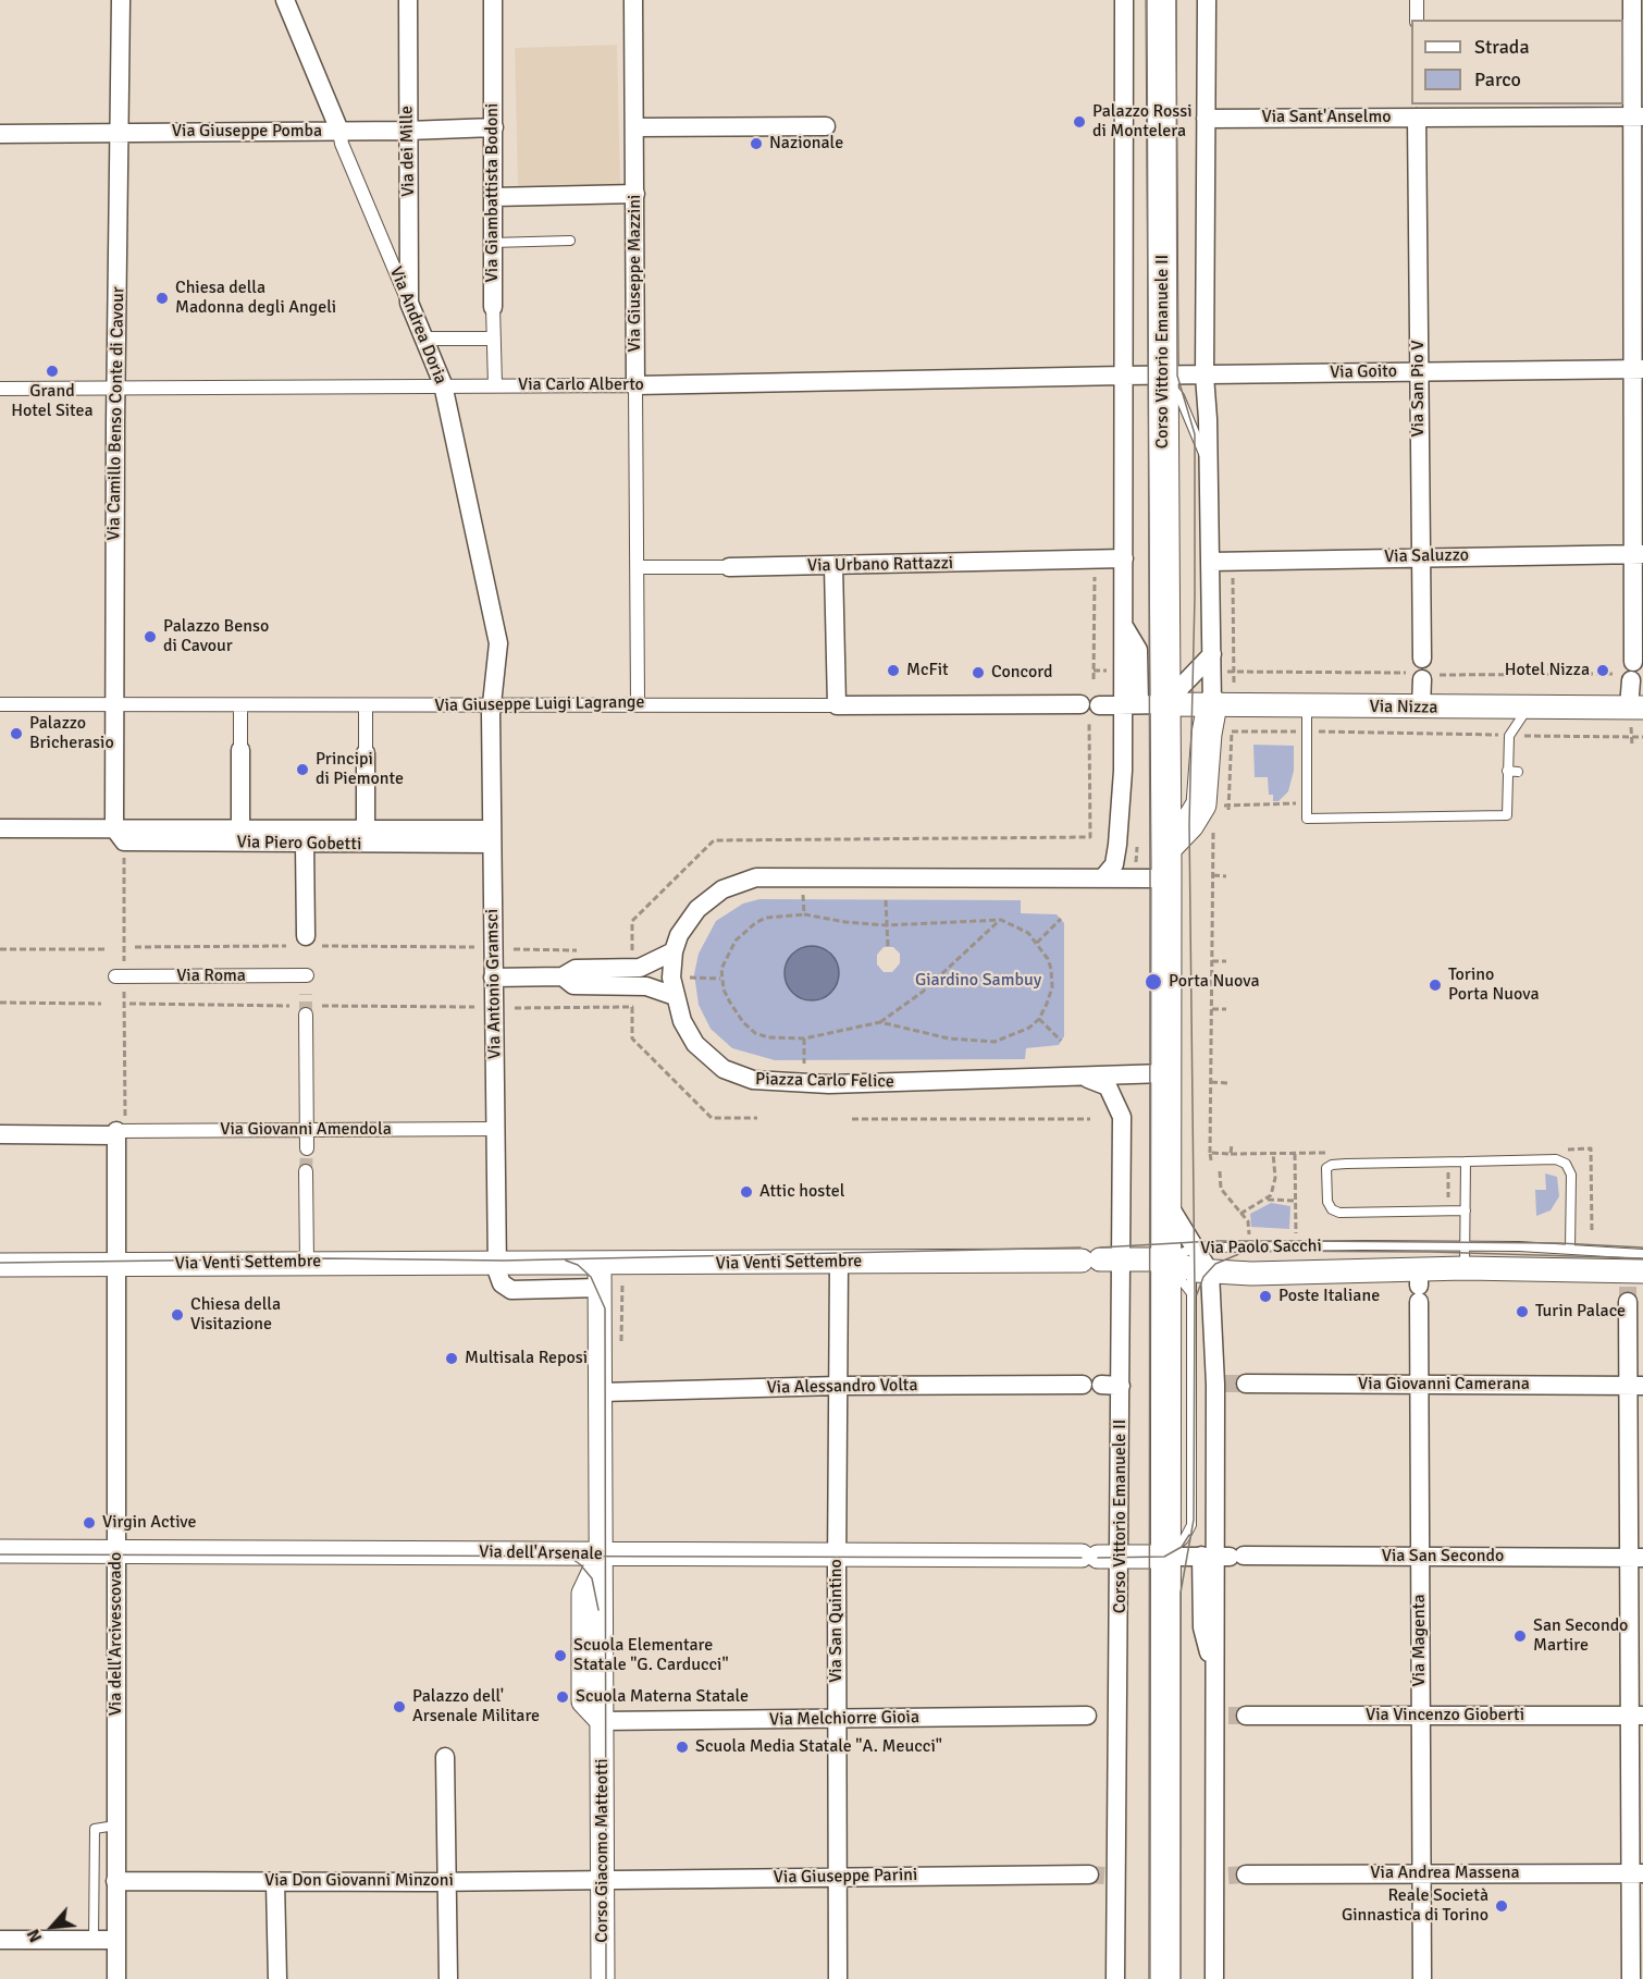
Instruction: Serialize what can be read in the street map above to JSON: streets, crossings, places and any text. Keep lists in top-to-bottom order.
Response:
{
  "streets": {
    "main road": ["Corso Vittorio Emanuele II"],
    "street": [
      "Via Sant'Anselmo",
      "Via Giuseppe Pomba",
      "Via dei Mille",
      "Via Giambattista Bodoni",
      "Via Giuseppe Mazzini",
      "Via Andrea Doria",
      "Via Goito",
      "Via Carlo Alberto",
      "Via San Pio V",
      "Via Camillo Benso Conte di Cavour",
      "Via Saluzzo",
      "Via Urbano Rattazzi",
      "Via Giuseppe Luigi Lagrange",
      "Via Nizza",
      "Via Piero Gobetti",
      "Via Roma",
      "Via Antonio Gramsci",
      "Piazza Carlo Felice",
      "Via Giovanni Amendola",
      "Via Paolo Sacchi",
      "Via Venti Settembre",
      "Via Giovanni Camerana",
      "Via Alessandro Volta",
      "Via dell'Arsenale",
      "Via San Secondo",
      "Via San Quintino",
      "Via dell'Arcivescovado",
      "Via Magenta",
      "Via Vincenzo Gioberti",
      "Via Melchiorre Gioia",
      "Corso Giacomo Matteotti",
      "Via Andrea Massena",
      "Via Giuseppe Parini",
      "Via Don Giovanni Minzoni"
    ]
  },
  "crossings": [
    ["Via Sant'Anselmo", "Via San Pio V"],
    ["Via Giuseppe Pomba", "Via dei Mille"],
    ["Via Giuseppe Pomba", "Via Giambattista Bodoni"],
    ["Via Giuseppe Pomba", "Via Andrea Doria"],
    ["Via Giuseppe Pomba", "Via Camillo Benso Conte di Cavour"],
    ["Via dei Mille", "Via Andrea Doria"],
    ["Via Giambattista Bodoni", "Via Carlo Alberto"],
    ["Via Giuseppe Mazzini", "Via Carlo Alberto"],
    ["Via Giuseppe Mazzini", "Via Urbano Rattazzi"],
    ["Via Giuseppe Mazzini", "Via Giuseppe Luigi Lagrange"],
    ["Via Andrea Doria", "Via Carlo Alberto"],
    ["Via Andrea Doria", "Via Giuseppe Luigi Lagrange"],
    ["Via Andrea Doria", "Via Antonio Gramsci"],
    ["Corso Vittorio Emanuele II", "Via Goito"],
    ["Corso Vittorio Emanuele II", "Via Carlo Alberto"],
    ["Corso Vittorio Emanuele II", "Via Urbano Rattazzi"],
    ["Corso Vittorio Emanuele II", "Via Giuseppe Luigi Lagrange"],
    ["Corso Vittorio Emanuele II", "Via Nizza"],
    ["Corso Vittorio Emanuele II", "Piazza Carlo Felice"],
    ["Corso Vittorio Emanuele II", "Via Paolo Sacchi"],
    ["Corso Vittorio Emanuele II", "Via Venti Settembre"],
    ["Corso Vittorio Emanuele II", "Via dell'Arsenale"],
    ["Corso Vittorio Emanuele II", "Via San Secondo"],
    ["Corso Vittorio Emanuele II", "Via Vincenzo Gioberti"],
    ["Corso Vittorio Emanuele II", "Via Melchiorre Gioia"],
    ["Corso Vittorio Emanuele II", "Via Andrea Massena"],
    ["Corso Vittorio Emanuele II", "Via Giuseppe Parini"],
    ["Via Goito", "Via Carlo Alberto"],
    ["Via Goito", "Via San Pio V"],
    ["Via Carlo Alberto", "Via Camillo Benso Conte di Cavour"],
    ["Via San Pio V", "Via Saluzzo"],
    ["Via San Pio V", "Via Nizza"],
    ["Via Camillo Benso Conte di Cavour", "Via Giuseppe Luigi Lagrange"],
    ["Via Camillo Benso Conte di Cavour", "Via Piero Gobetti"],
    ["Via Giuseppe Luigi Lagrange", "Via Nizza"],
    ["Via Giuseppe Luigi Lagrange", "Via Antonio Gramsci"],
    ["Via Piero Gobetti", "Via Antonio Gramsci"],
    ["Via Antonio Gramsci", "Via Giovanni Amendola"],
    ["Via Antonio Gramsci", "Via Venti Settembre"],
    ["Via Giovanni Amendola", "Via dell'Arcivescovado"],
    ["Via Paolo Sacchi", "Via Venti Settembre"],
    ["Via Paolo Sacchi", "Via Magenta"],
    ["Via Venti Settembre", "Via San Quintino"],
    ["Via Venti Settembre", "Via dell'Arcivescovado"],
    ["Via Venti Settembre", "Corso Giacomo Matteotti"],
    ["Via Giovanni Camerana", "Via Magenta"],
    ["Via Alessandro Volta", "Via San Quintino"],
    ["Via Alessandro Volta", "Corso Giacomo Matteotti"],
    ["Via dell'Arsenale", "Via San Secondo"],
    ["Via dell'Arsenale", "Via San Quintino"],
    ["Via dell'Arsenale", "Via dell'Arcivescovado"],
    ["Via dell'Arsenale", "Corso Giacomo Matteotti"],
    ["Via San Secondo", "Via Magenta"],
    ["Via San Quintino", "Via Melchiorre Gioia"],
    ["Via San Quintino", "Via Giuseppe Parini"],
    ["Via dell'Arcivescovado", "Via Don Giovanni Minzoni"],
    ["Via Magenta", "Via Vincenzo Gioberti"],
    ["Via Magenta", "Via Andrea Massena"],
    ["Via Melchiorre Gioia", "Corso Giacomo Matteotti"],
    ["Corso Giacomo Matteotti", "Via Giuseppe Parini"],
    ["Corso Giacomo Matteotti", "Via Don Giovanni Minzoni"],
    ["Via Giuseppe Parini", "Via Don Giovanni Minzoni"]
  ],
  "parks": ["Giardino Sambuy"],
  "places": [
    "Palazzo Rossi di Montelera",
    "Nazionale",
    "Chiesa della Madonna degli Angeli",
    "Grand Hotel Sitea",
    "Palazzo Benso di Cavour",
    "McFit",
    "Hotel Nizza",
    "Concord",
    "Palazzo Bricherasio",
    "Principi di Piemonte",
    "Porta Nuova",
    "Torino Porta Nuova",
    "Attic hostel",
    "Poste Italiane",
    "Turin Palace",
    "Chiesa della Visitazione",
    "Multisala Reposi",
    "Virgin Active",
    "San Secondo Martire",
    "Scuola Elementare Statale \"G. Carducci\"",
    "Scuola Materna Statale",
    "Palazzo dell' Arsenale Militare",
    "Scuola Media Statale \"A. Meucci\"",
    "Reale Società Ginnastica di Torino"
  ],
  "legend": ["Strada", "Parco"],
  "north": "bottom left"
}
